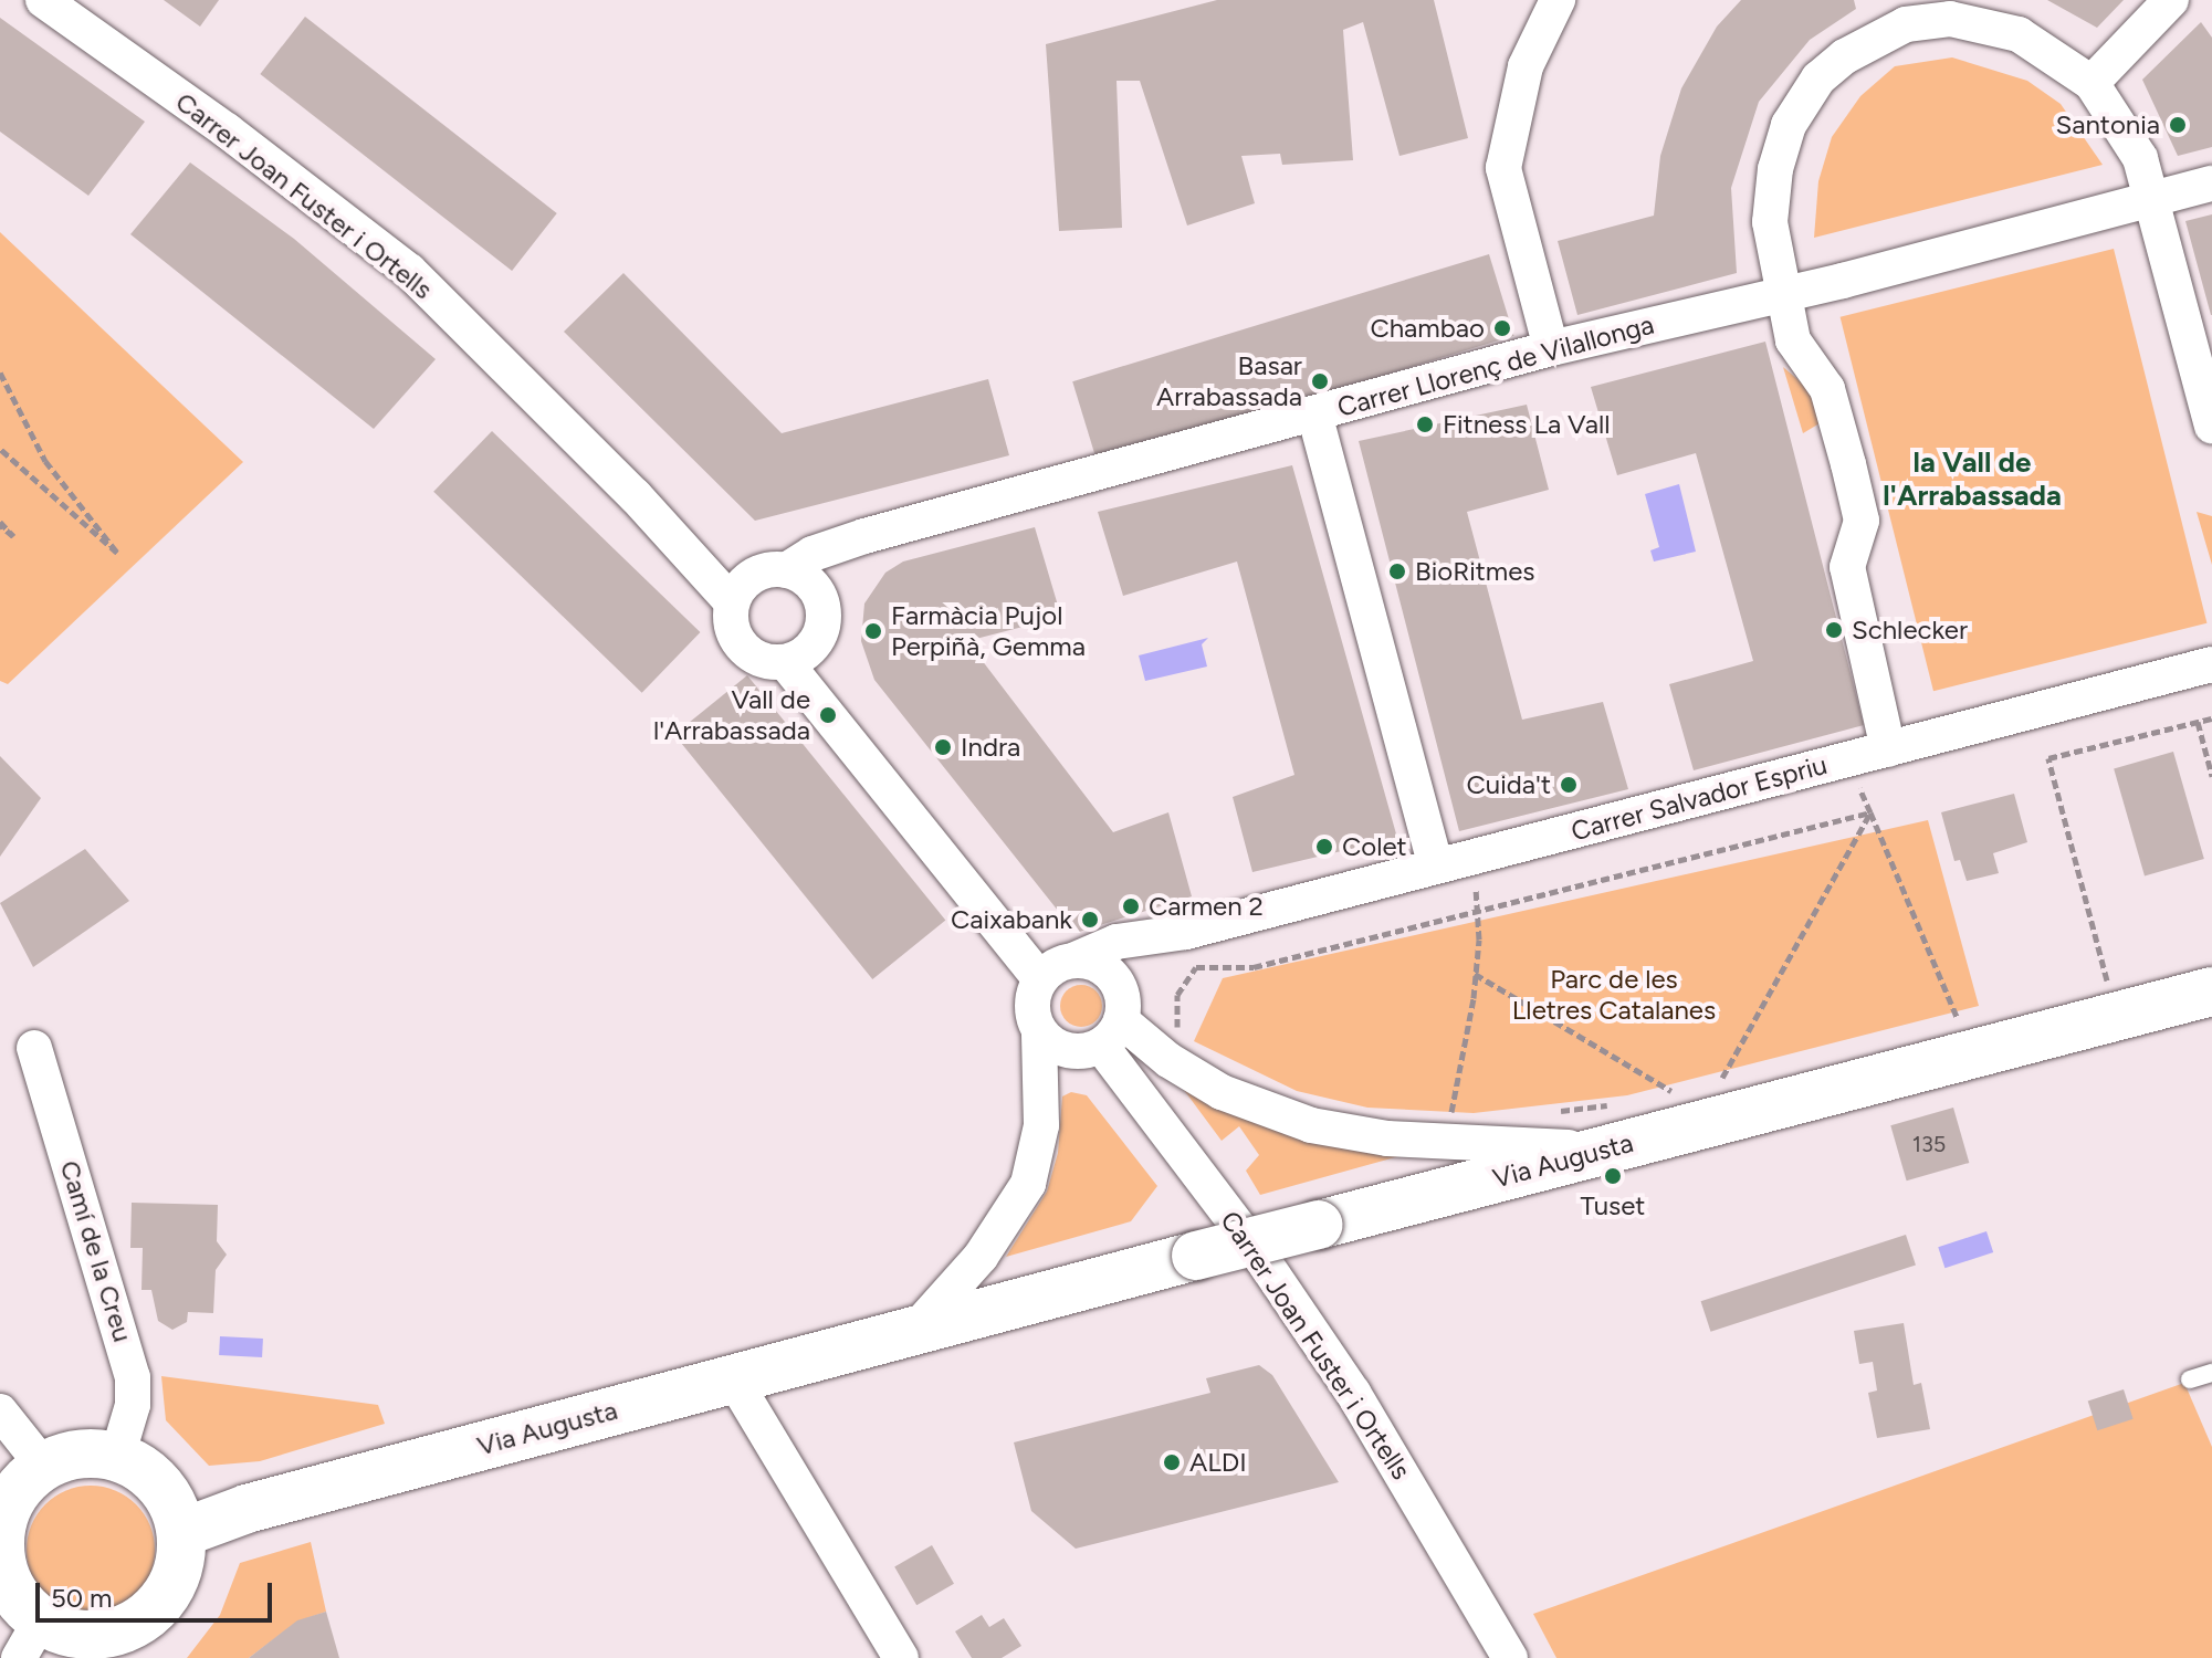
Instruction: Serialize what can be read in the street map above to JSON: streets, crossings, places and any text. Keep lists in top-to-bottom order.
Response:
{
  "streets": {
    "main road": ["Via Augusta"],
    "street": [
      "Carrer Joan Fuster i Ortells",
      "Carrer Llorenç de Vilallonga",
      "Carrer Salvador Espriu",
      "Camí de la Creu"
    ]
  },
  "crossings": [
    ["Carrer Joan Fuster i Ortells", "Carrer Llorenç de Vilallonga"],
    ["Carrer Joan Fuster i Ortells", "Carrer Salvador Espriu"],
    ["Via Augusta", "Camí de la Creu"]
  ],
  "districts": ["la Vall de l'Arrabassada"],
  "parks": ["Parc de les Lletres Catalanes"],
  "places": [
    "Santonia",
    "Chambao",
    "Basar Arrabassada",
    "Fitness La Vall",
    "BioRitmes",
    "Schlecker",
    "Farmàcia Pujol Perpiñà, Gemma",
    "Vall de l'Arrabassada",
    "Indra",
    "Cuida't",
    "Colet",
    "Carmen 2",
    "Caixabank",
    "Tuset",
    "ALDI"
  ],
  "house_numbers": ["135"],
  "scale_bar": "50 m"
}
